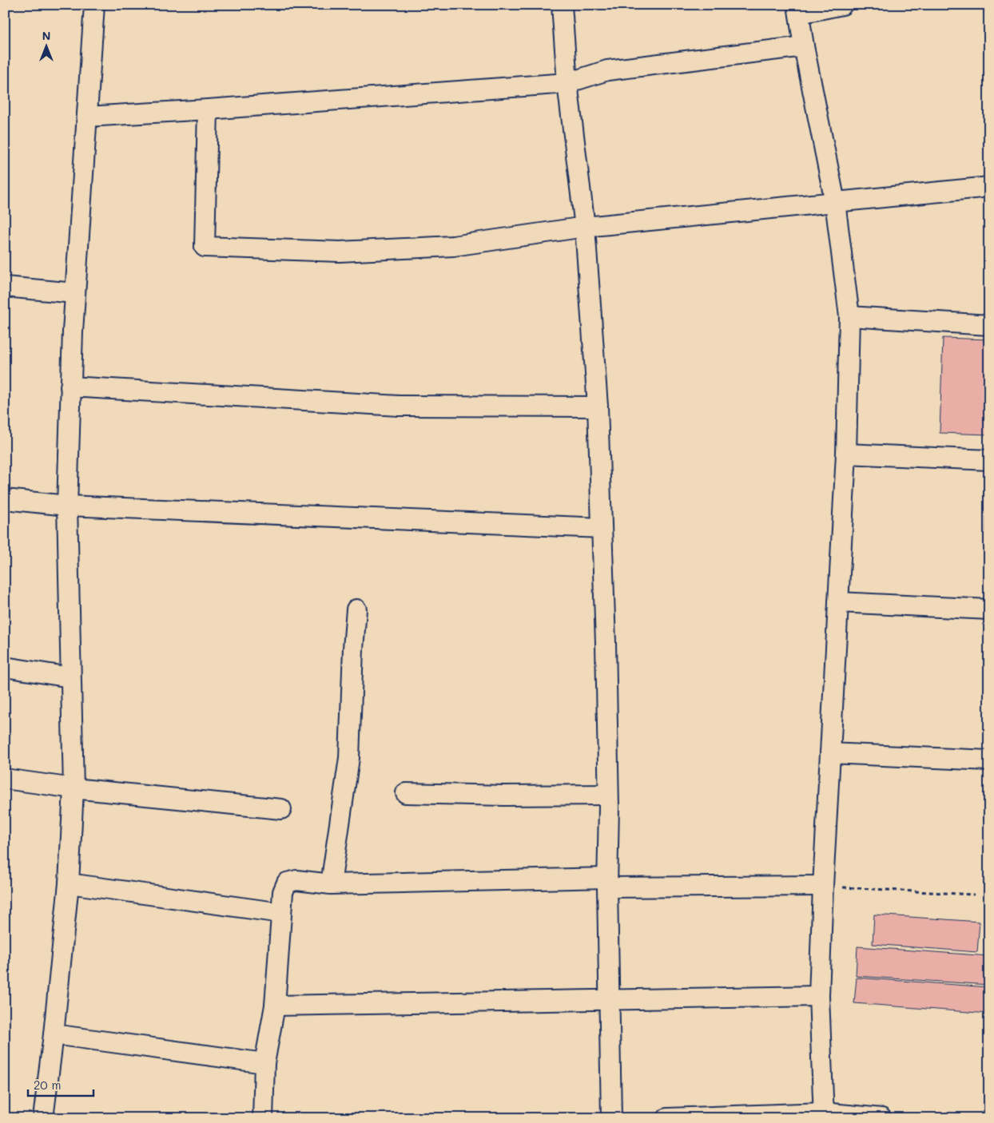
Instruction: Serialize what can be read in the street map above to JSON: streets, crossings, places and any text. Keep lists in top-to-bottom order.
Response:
{
  "scale_bar": "20 m",
  "north": "top"
}
